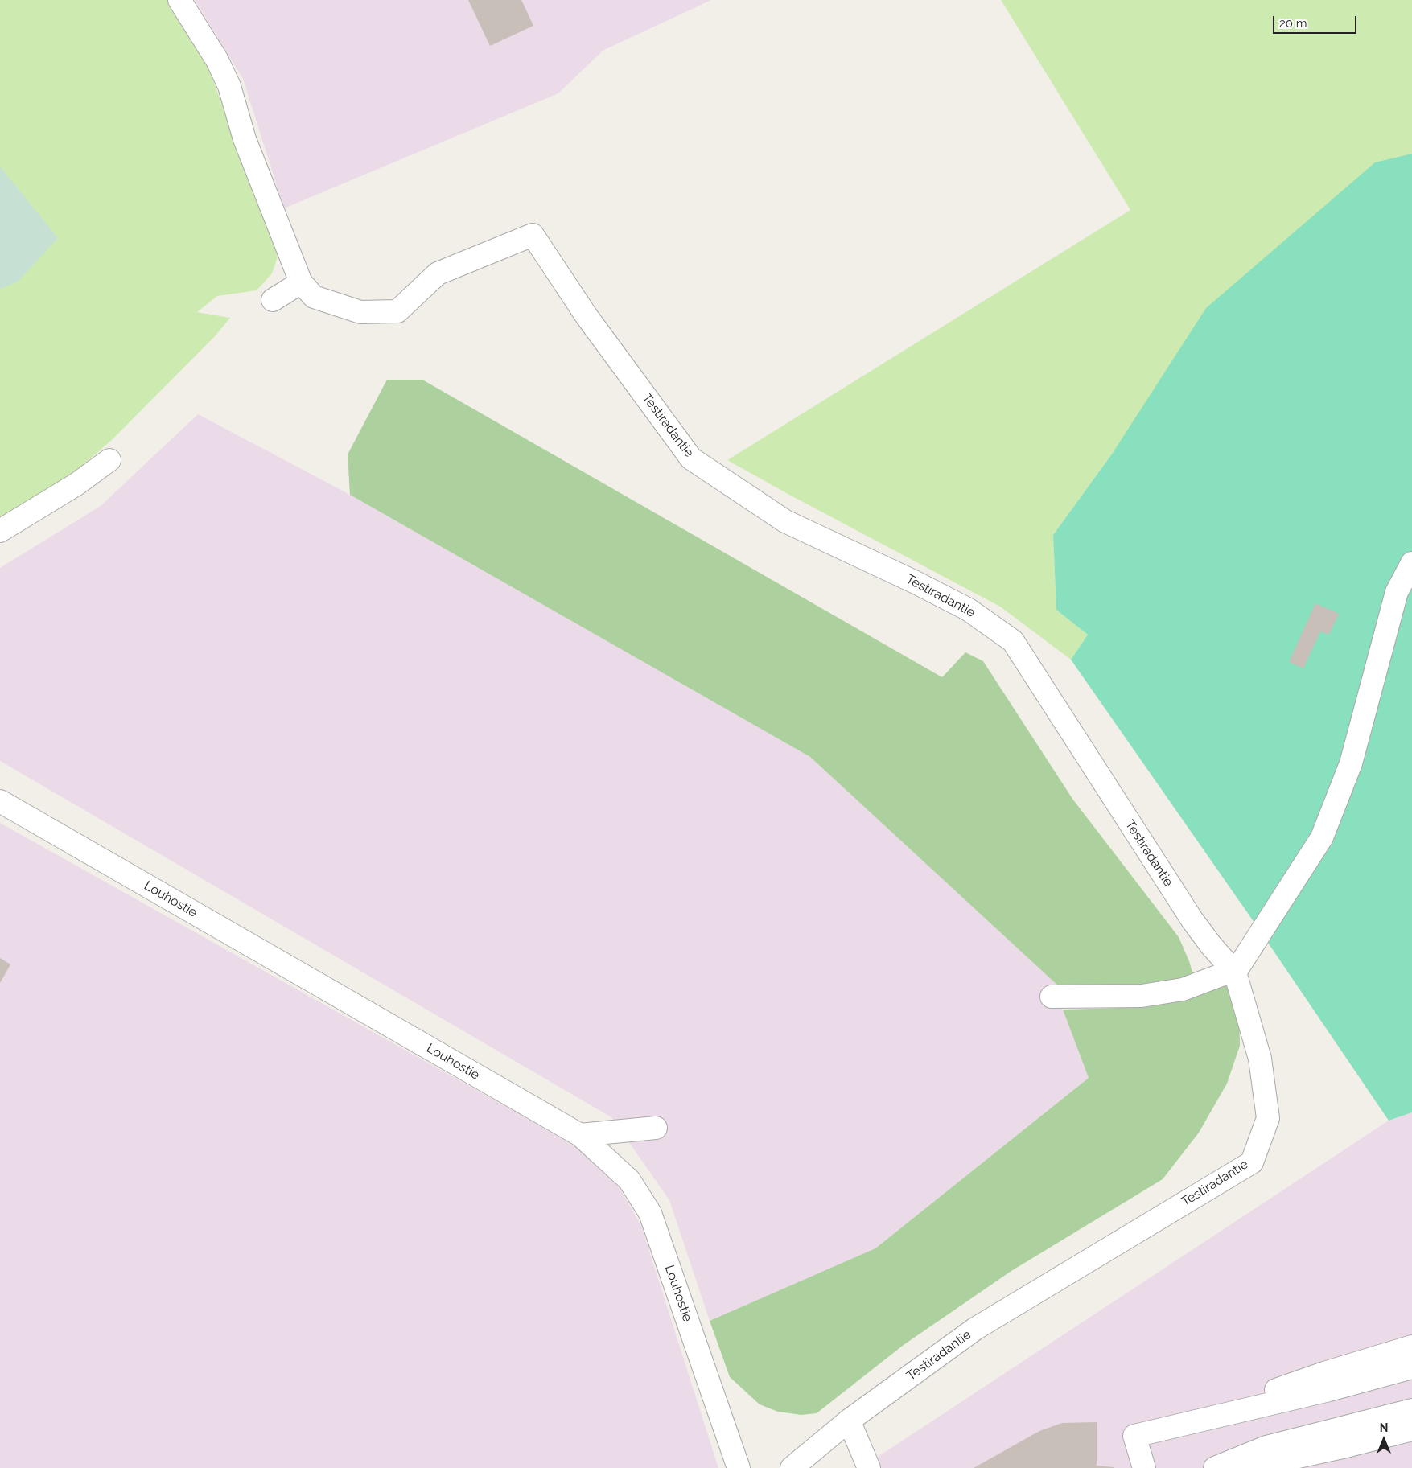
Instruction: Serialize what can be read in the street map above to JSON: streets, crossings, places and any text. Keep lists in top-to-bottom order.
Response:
{
  "streets": {
    "street": ["Testiradantie", "Louhostie"]
  },
  "scale_bar": "20 m",
  "north": "top"
}
